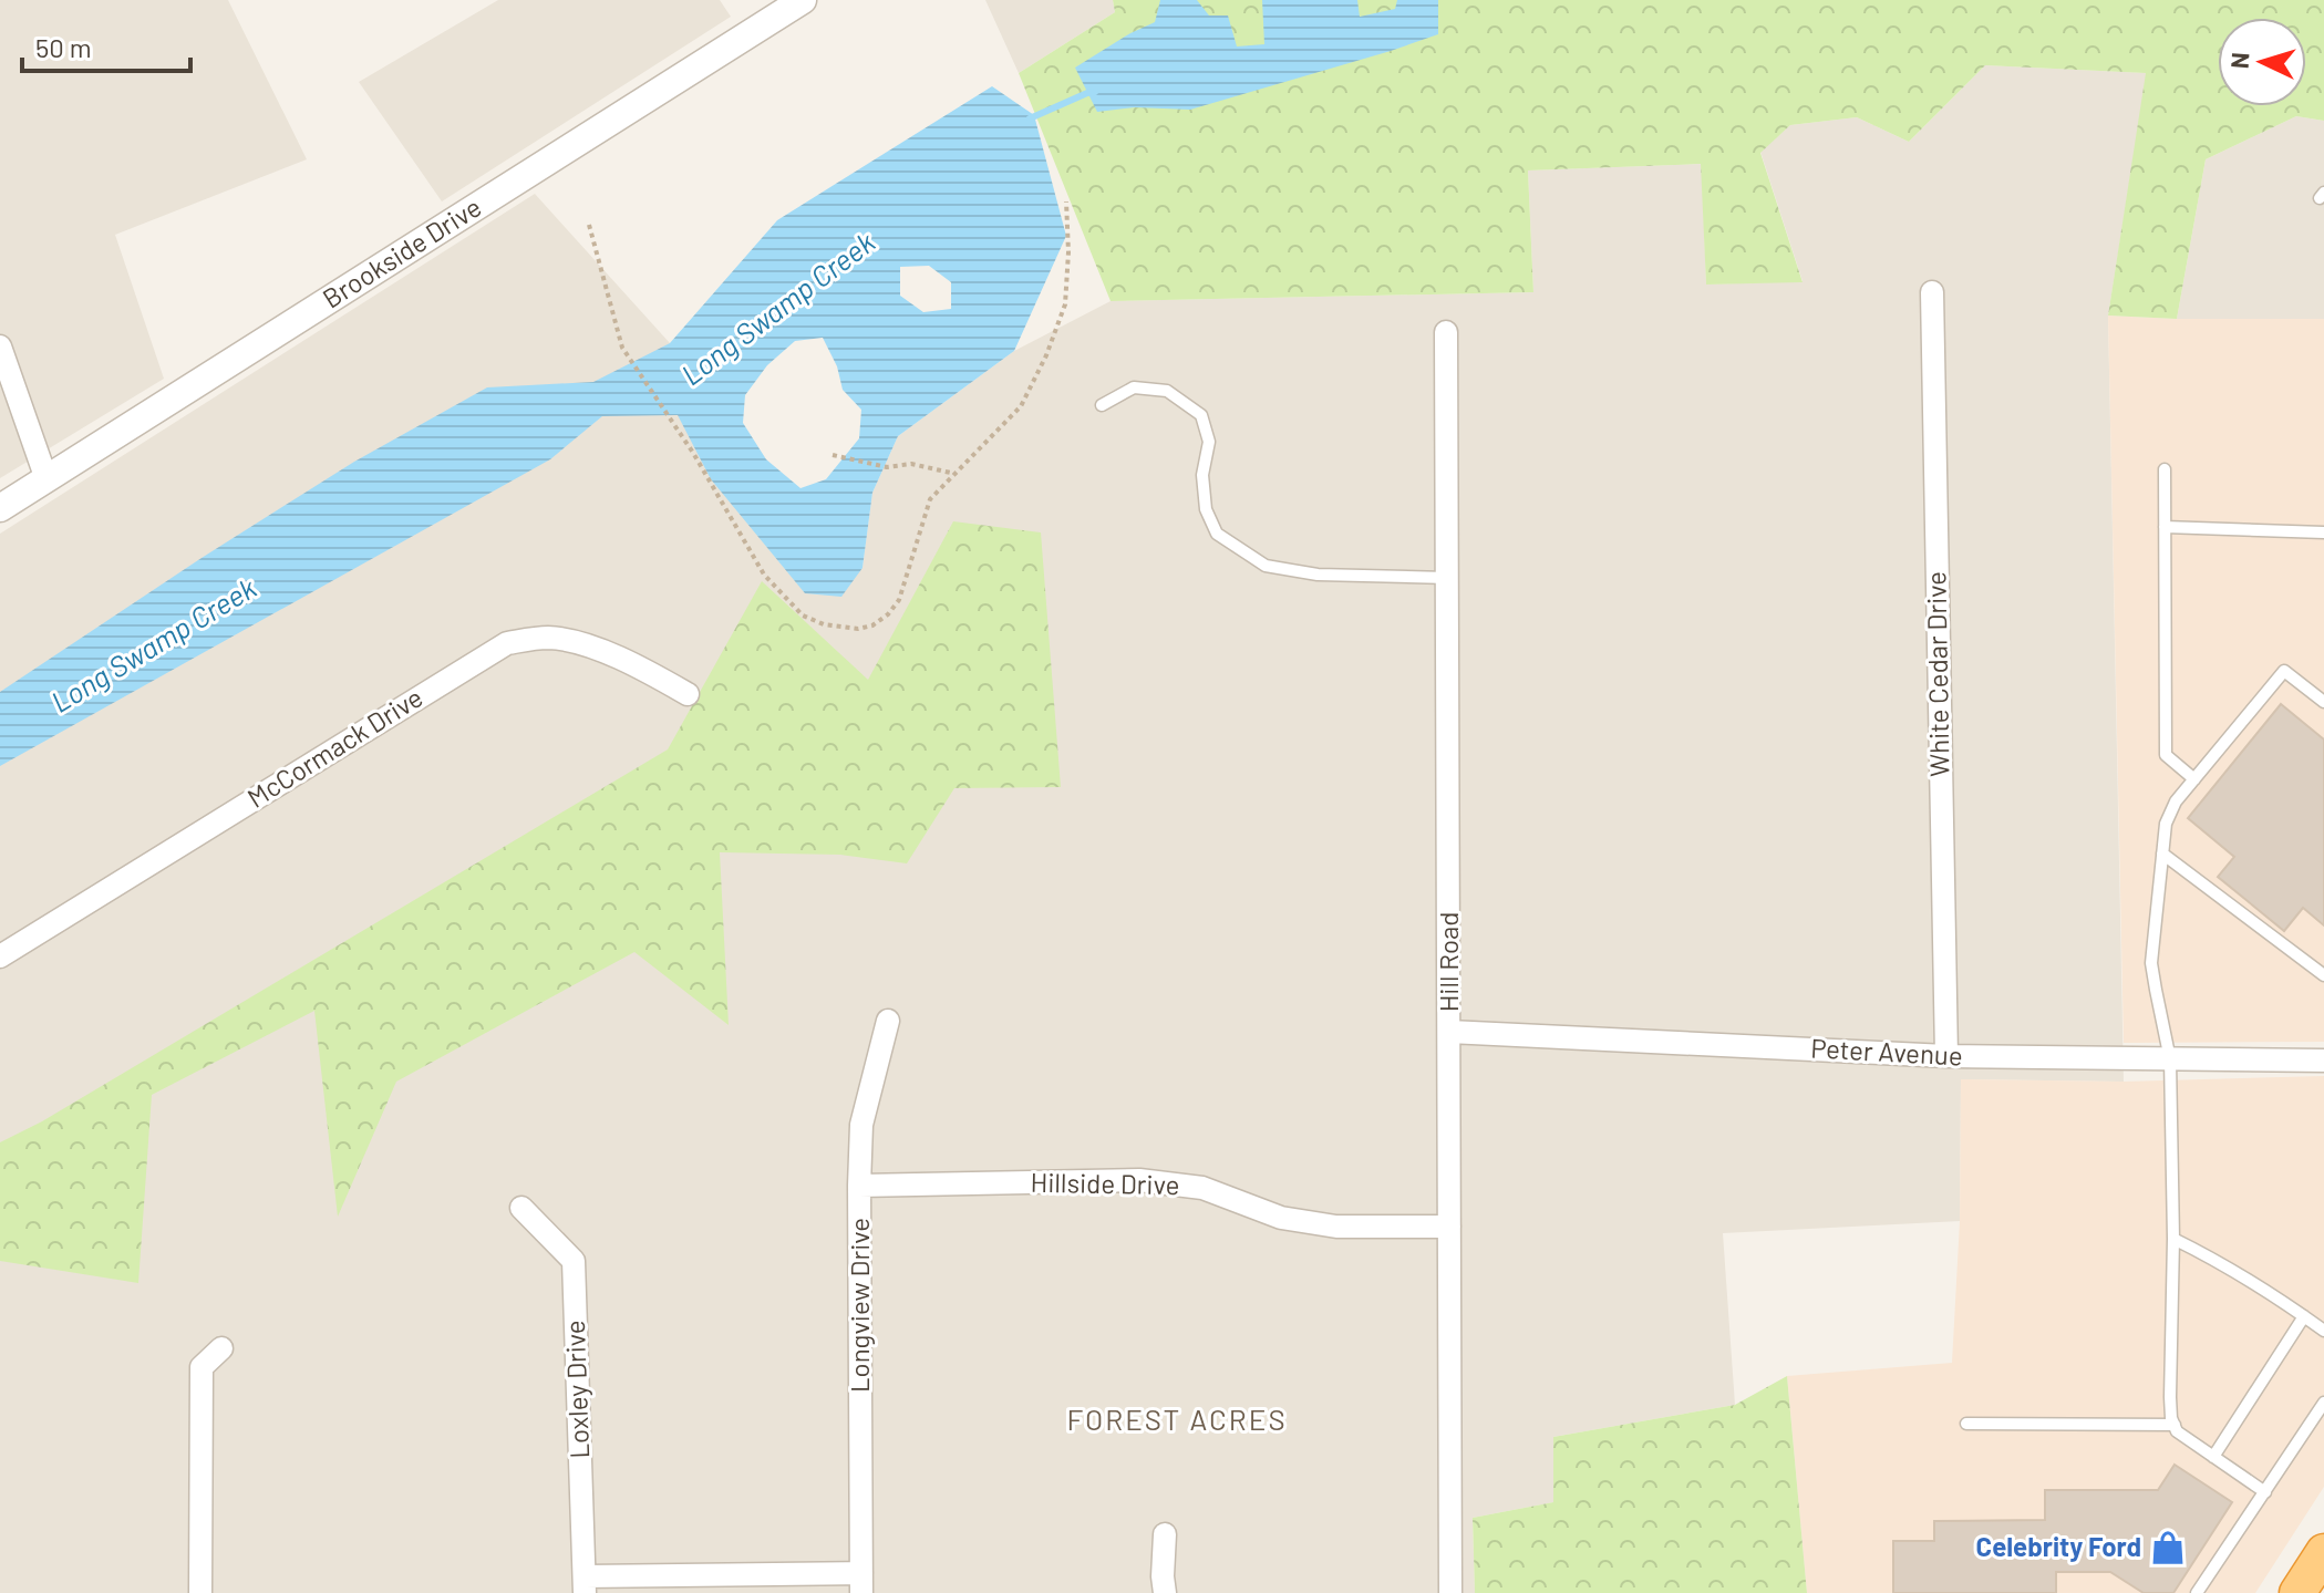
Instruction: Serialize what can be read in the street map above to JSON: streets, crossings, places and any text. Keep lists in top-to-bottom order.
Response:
{
  "streets": {
    "street": [
      "Brookside Drive",
      "White Cedar Drive",
      "McCormack Drive",
      "Hill Road",
      "Peter Avenue",
      "Hillside Drive",
      "Longview Drive",
      "Loxley Drive"
    ]
  },
  "crossings": [
    ["White Cedar Drive", "Peter Avenue"],
    ["Hill Road", "Peter Avenue"],
    ["Hill Road", "Hillside Drive"],
    ["Hillside Drive", "Longview Drive"]
  ],
  "districts": ["FOREST ACRES"],
  "water": ["Long Swamp Creek"],
  "places": {
    "shop": ["Celebrity Ford"]
  },
  "scale_bar": "50 m",
  "north": "left"
}
